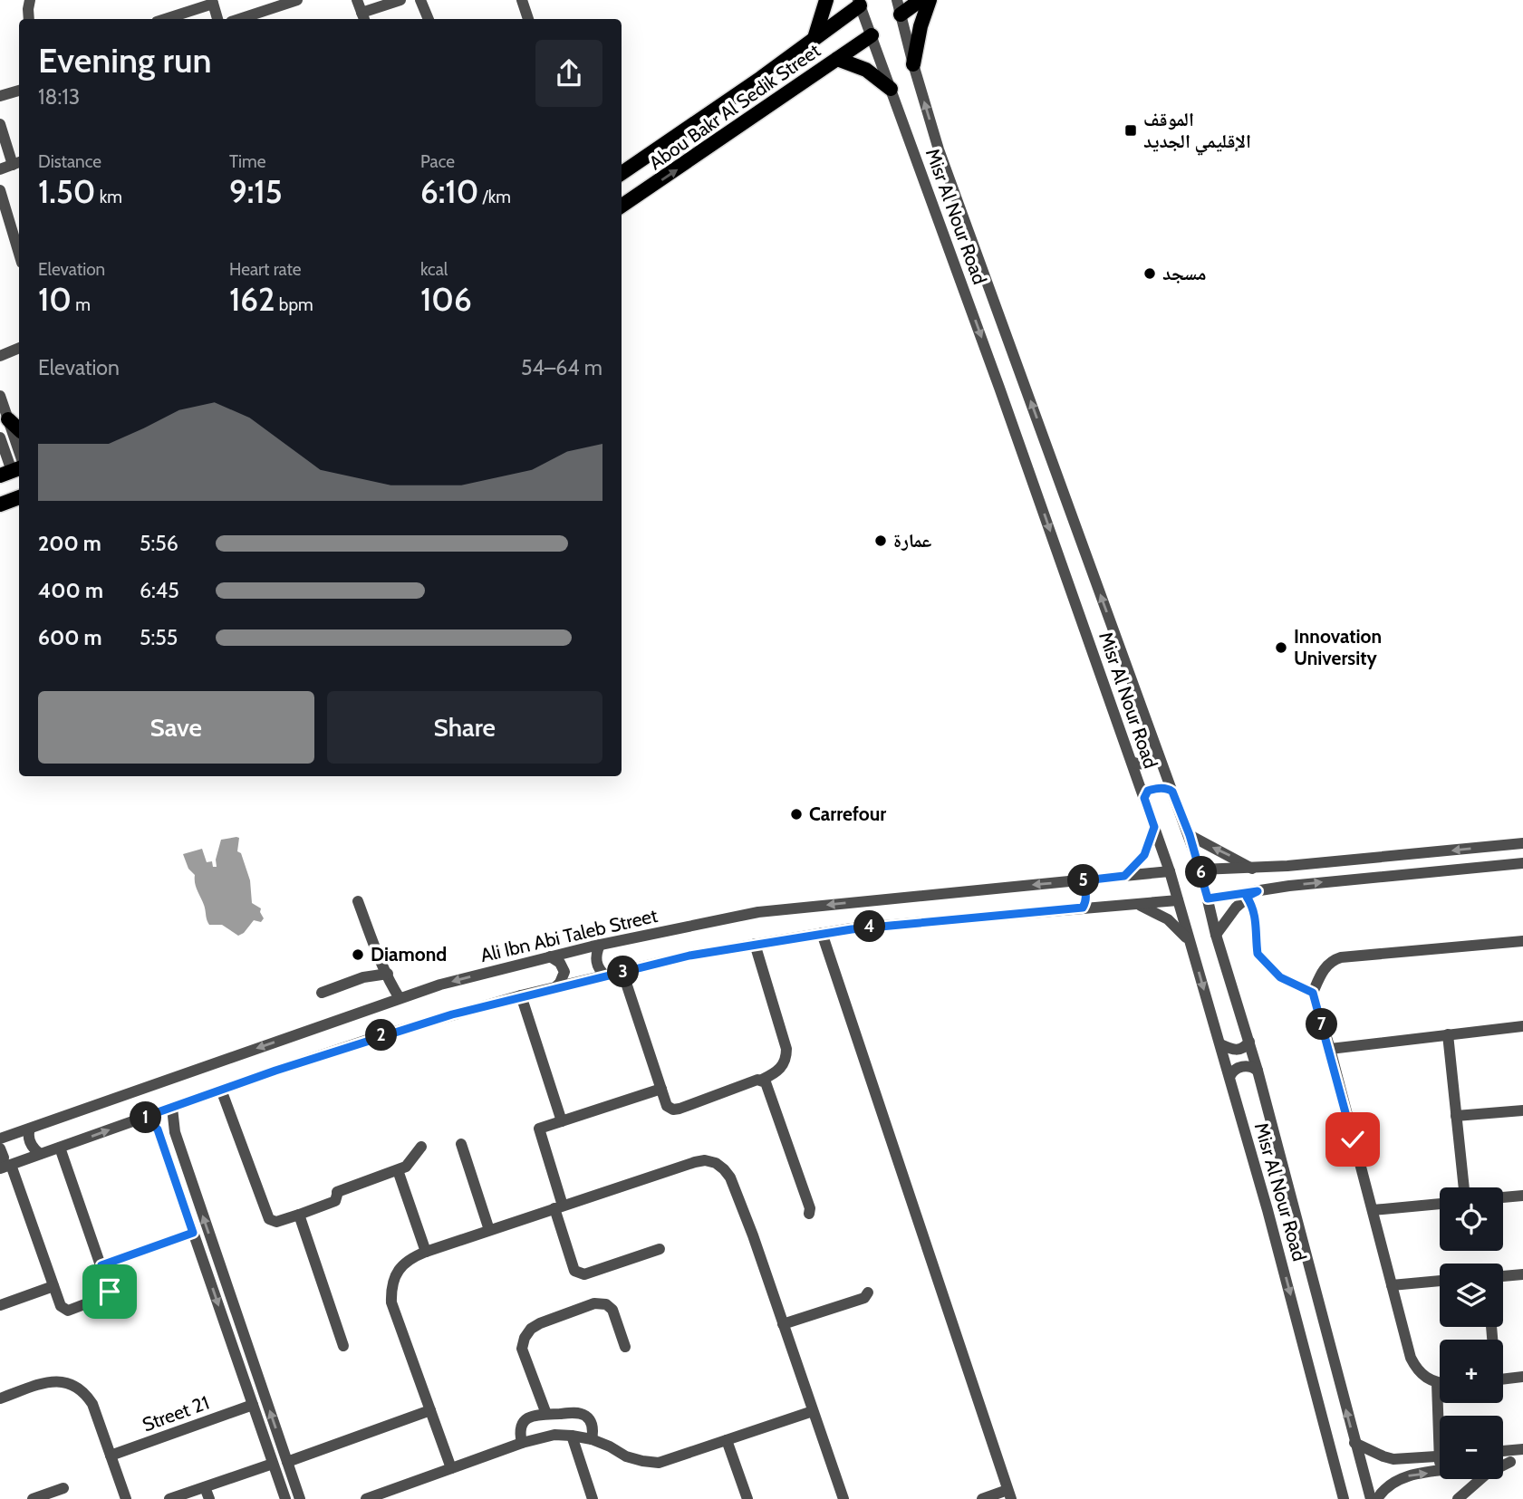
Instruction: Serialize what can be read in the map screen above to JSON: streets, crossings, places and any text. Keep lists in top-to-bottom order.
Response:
{
  "streets": {
    "main road": ["Abou Bakr Al Sedik Street"],
    "street": ["Misr Al Nour Road", "Ali Ibn Abi Taleb Street", "Street 21"]
  },
  "crossings": [
    ["Abou Bakr Al Sedik Street", "Misr Al Nour Road"],
    ["Misr Al Nour Road", "Ali Ibn Abi Taleb Street"]
  ],
  "places": {
    "transit": ["الموقف الإقليمي الجديد"],
    "other": [
      "مسجد",
      "عمارة",
      "Innovation University",
      "Carrefour",
      "Diamond"
    ]
  },
  "page": {
    "heading": ["Evening run", "18:13"],
    "stats": [
      ["Distance", "1.50 km"],
      ["Time", "9:15"],
      ["Pace", "6:10 /km"],
      ["Elevation", "10 m"],
      ["Heart rate", "162 bpm"],
      ["kcal", "106"]
    ],
    "chart": ["Elevation", "54–64 m"],
    "list": [
      {
        "name": "200 m",
        "note": "5:56"
      },
      {
        "name": "400 m",
        "note": "6:45"
      },
      {
        "name": "600 m",
        "note": "5:55"
      }
    ],
    "buttons": ["Save", "Share"],
    "pins": [
      "6",
      "5",
      "4",
      "3",
      "7",
      "2",
      "1"
    ],
    "map_buttons": ["+", "−"]
  }
}
